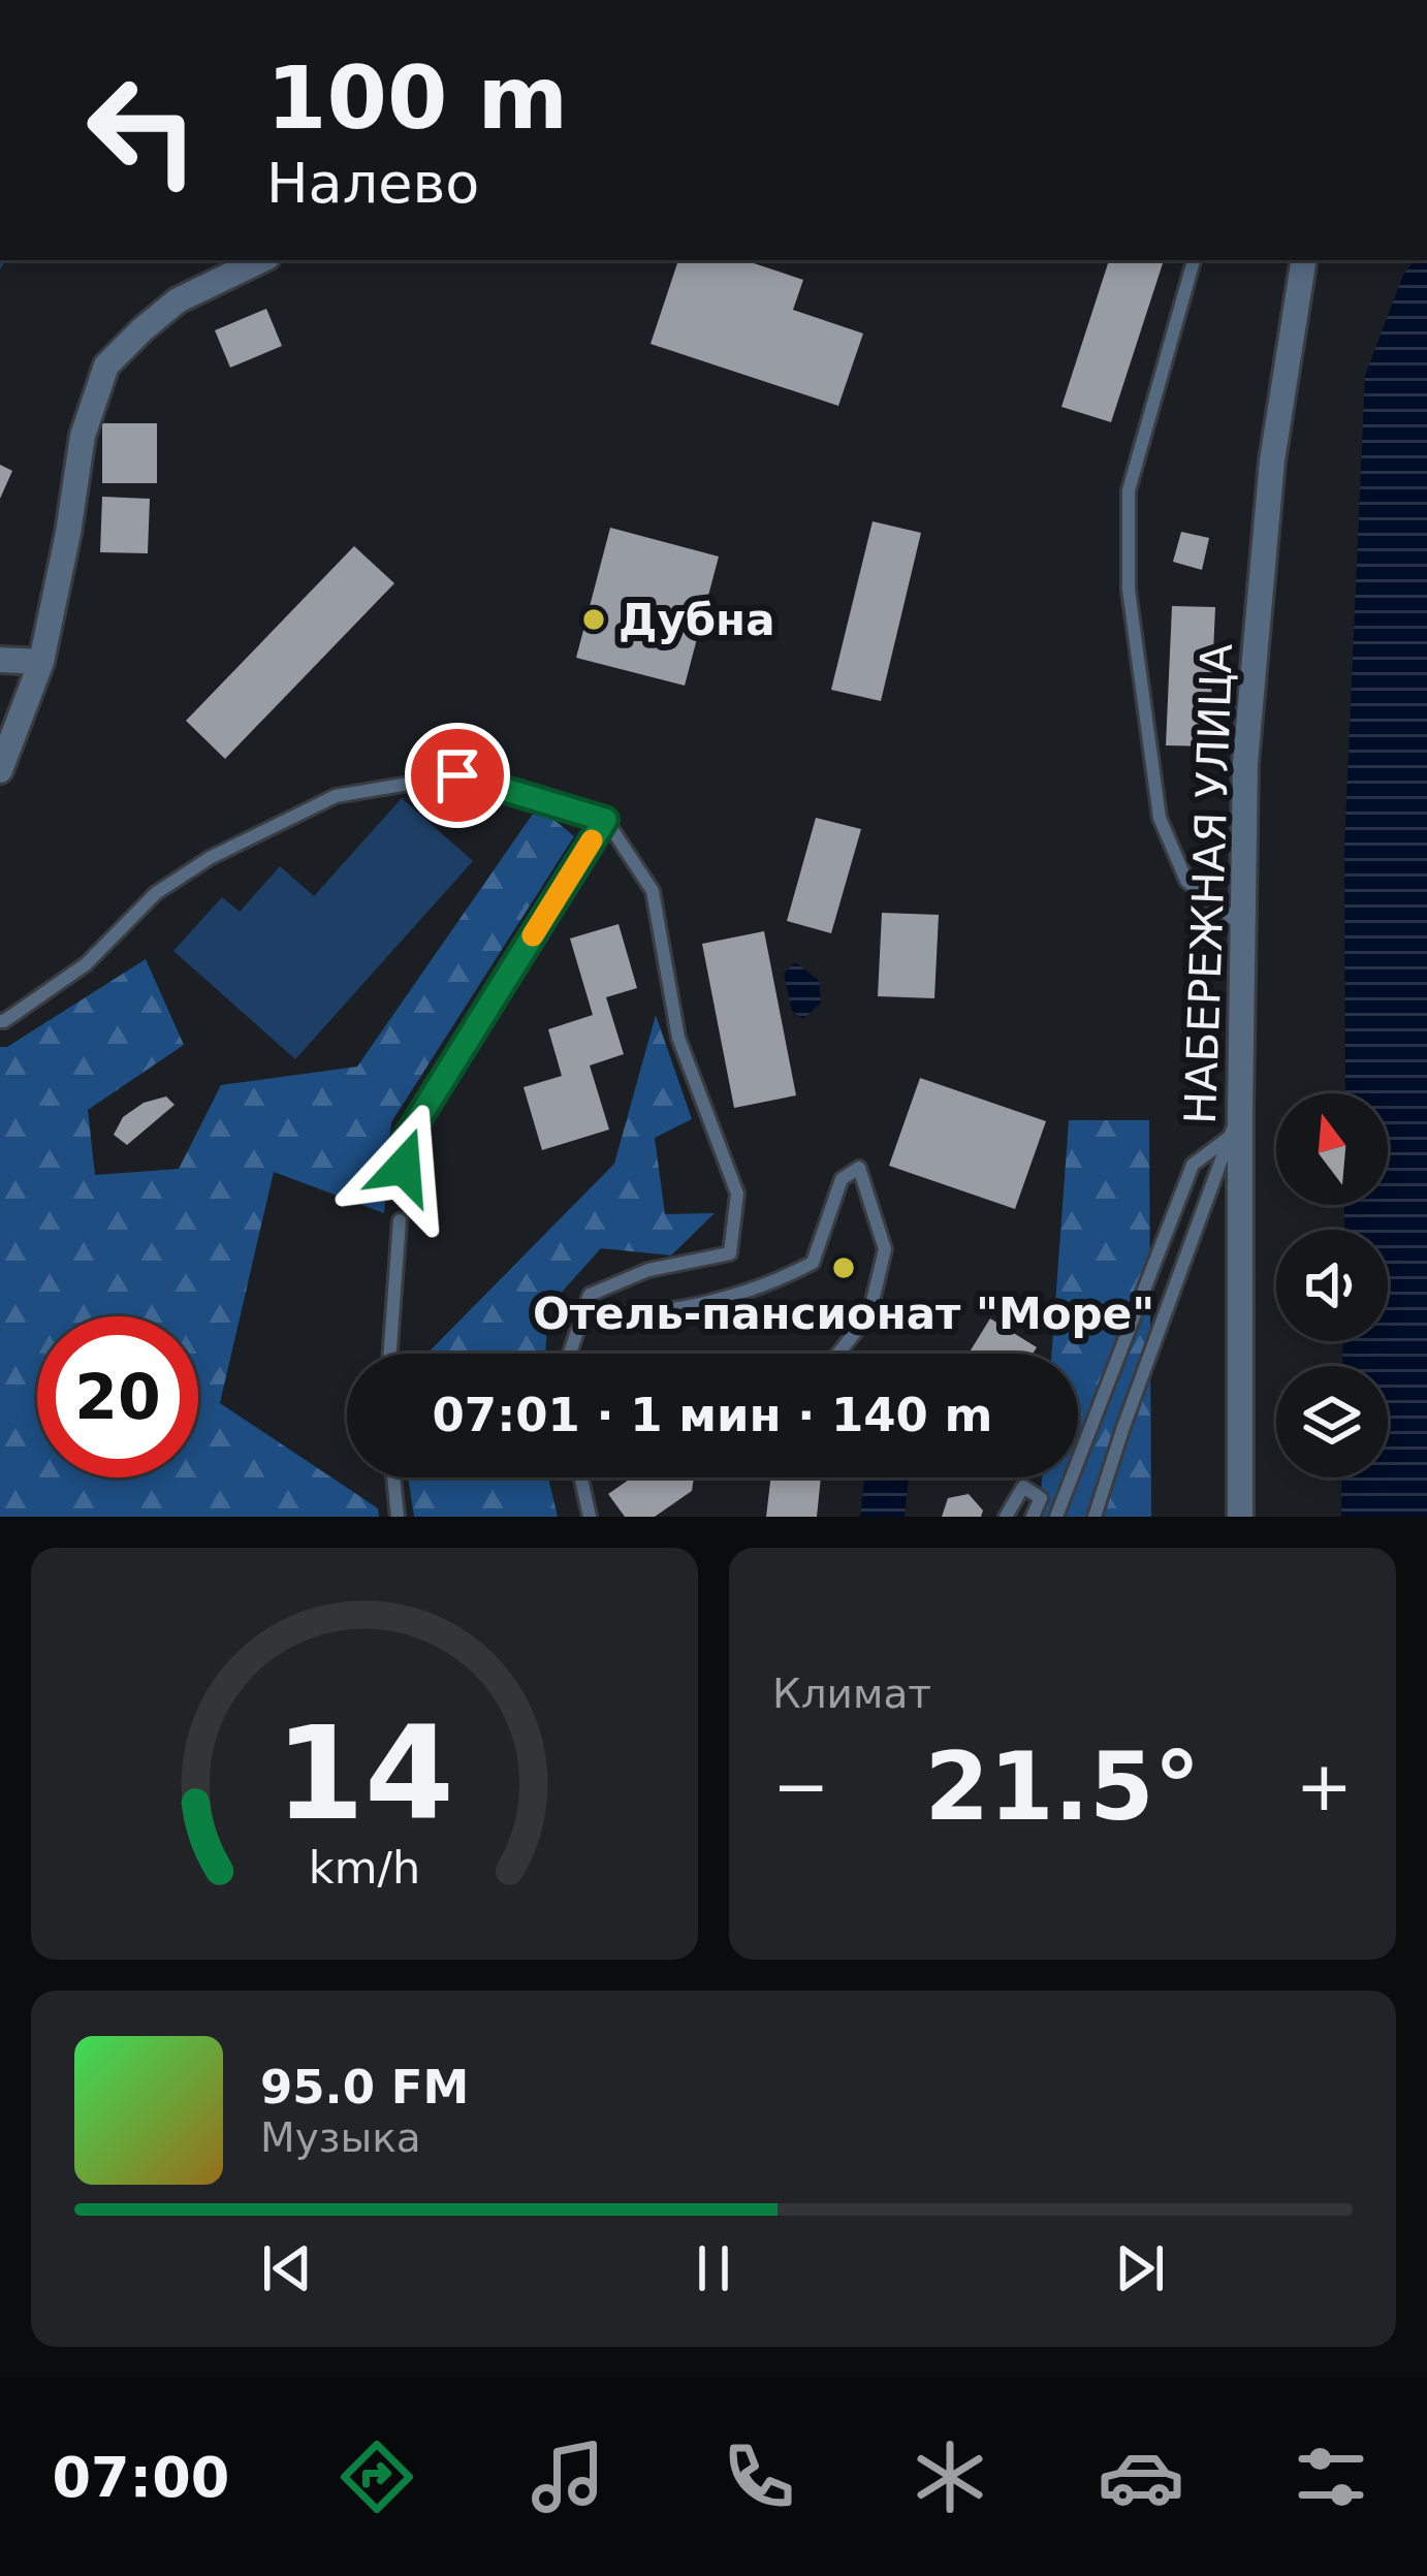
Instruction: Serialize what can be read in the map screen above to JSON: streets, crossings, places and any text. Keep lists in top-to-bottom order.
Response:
{
  "streets": {
    "street": ["НАБЕРЕЖНАЯ УЛИЦА"]
  },
  "places": ["Дубна", "Отель-пансионат \"Море\""],
  "north": "top",
  "page": {
    "turn": ["100 m", "Налево"],
    "limit": "20",
    "trip": "07:01 · 1 мин · 140 m",
    "tile": "Климат",
    "heat": ["−", "21.5°", "+"],
    "song": ["95.0 FM", "Музыка"],
    "tabs": "07:00",
    "gauge": ["14", "km/h"]
  }
}
